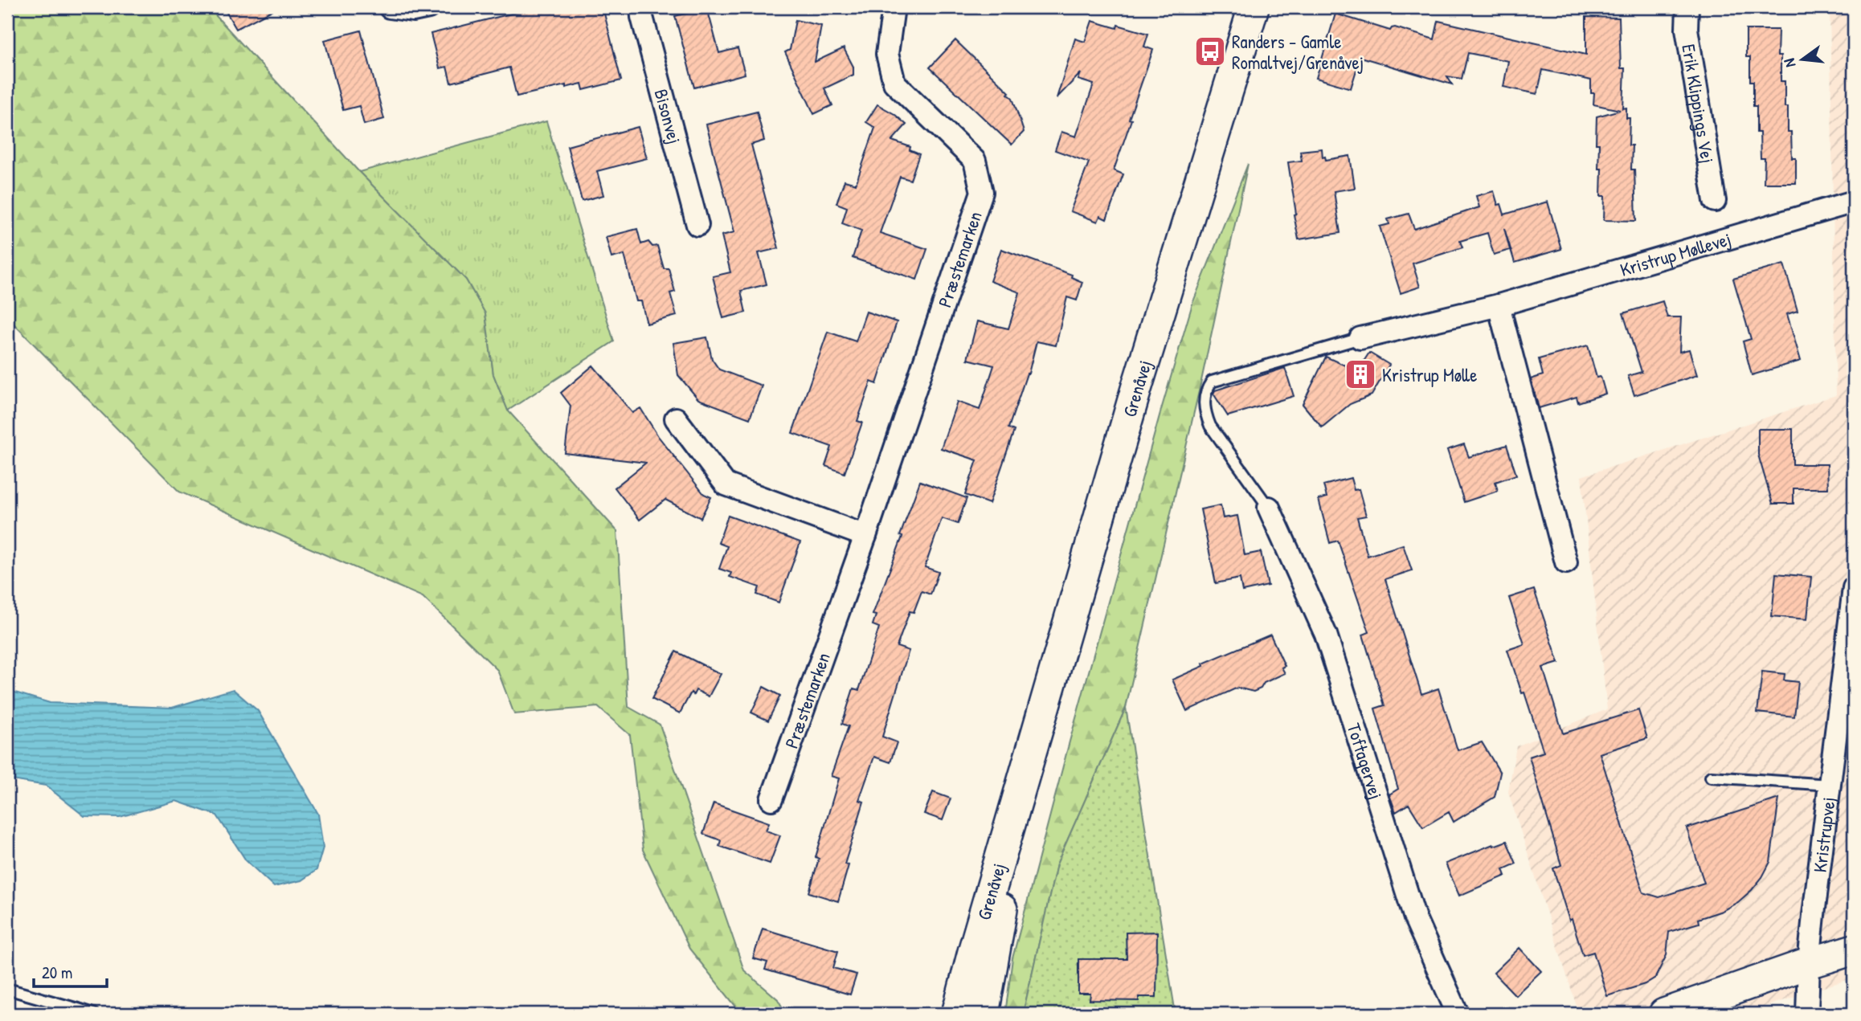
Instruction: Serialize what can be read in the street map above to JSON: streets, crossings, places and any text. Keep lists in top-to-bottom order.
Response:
{
  "streets": {
    "street": [
      "Erik Klippings Vej",
      "Bisonvej",
      "Kristrup Møllevej",
      "Præstemarken",
      "Grenåvej",
      "Toftagervej",
      "Kristrupvej"
    ]
  },
  "places": {
    "bus stop": ["Randers - Gamle Romaltvej/Grenåvej"],
    "building": ["Kristrup Mølle"]
  },
  "scale_bar": "20 m",
  "north": "left"
}
